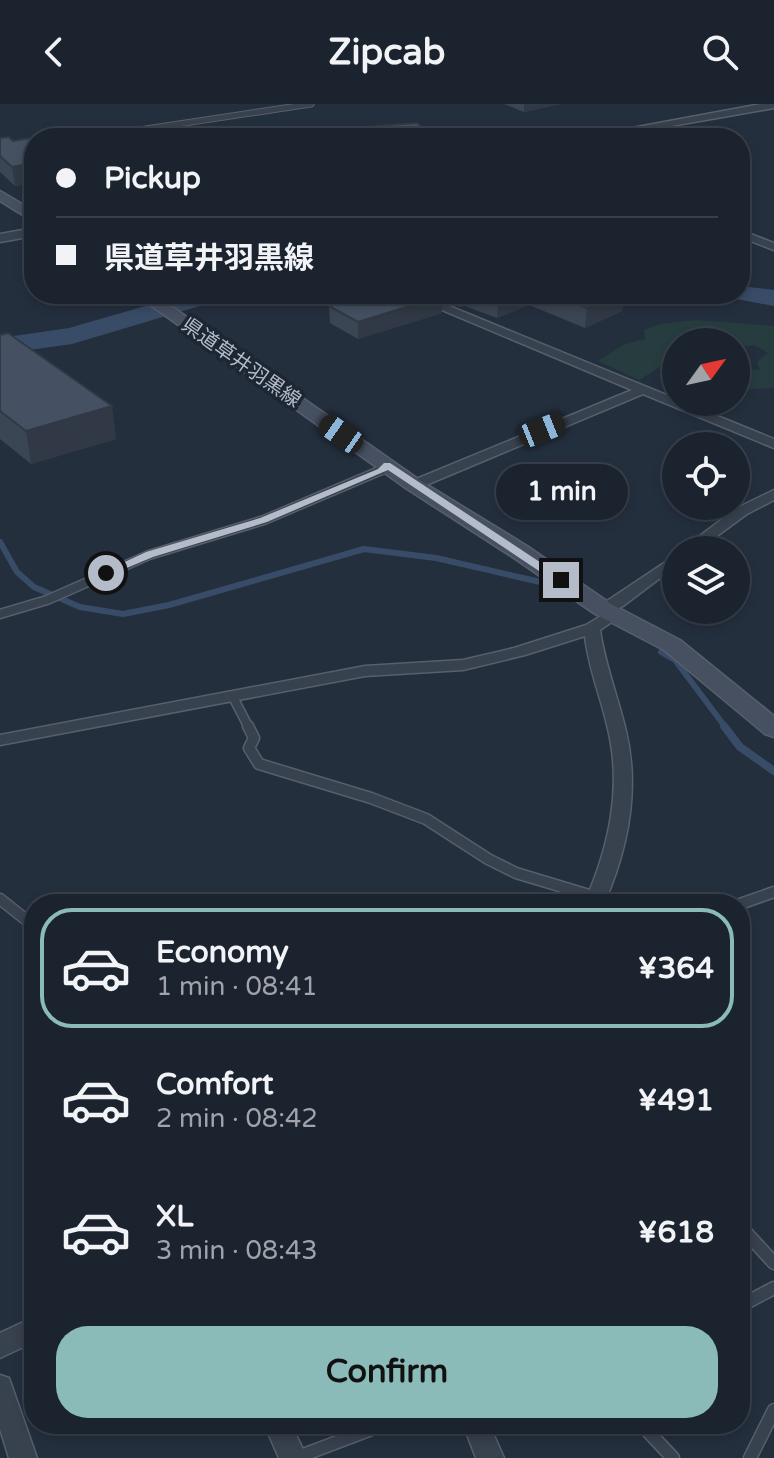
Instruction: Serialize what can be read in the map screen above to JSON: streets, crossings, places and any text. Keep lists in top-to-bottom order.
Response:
{
  "streets": {
    "main road": ["県道草井羽黒線"]
  },
  "north": "top right",
  "page": {
    "header": "Zipcab",
    "banner": ["Pickup", "県道草井羽黒線"],
    "bubble": "1 min",
    "list": [
      {
        "name": "Economy",
        "note": "1 min · 08:41",
        "value": "¥364"
      },
      {
        "name": "Comfort",
        "note": "2 min · 08:42",
        "value": "¥491"
      },
      {
        "name": "XL",
        "note": "3 min · 08:43",
        "value": "¥618"
      }
    ],
    "buttons": "Confirm"
  }
}
